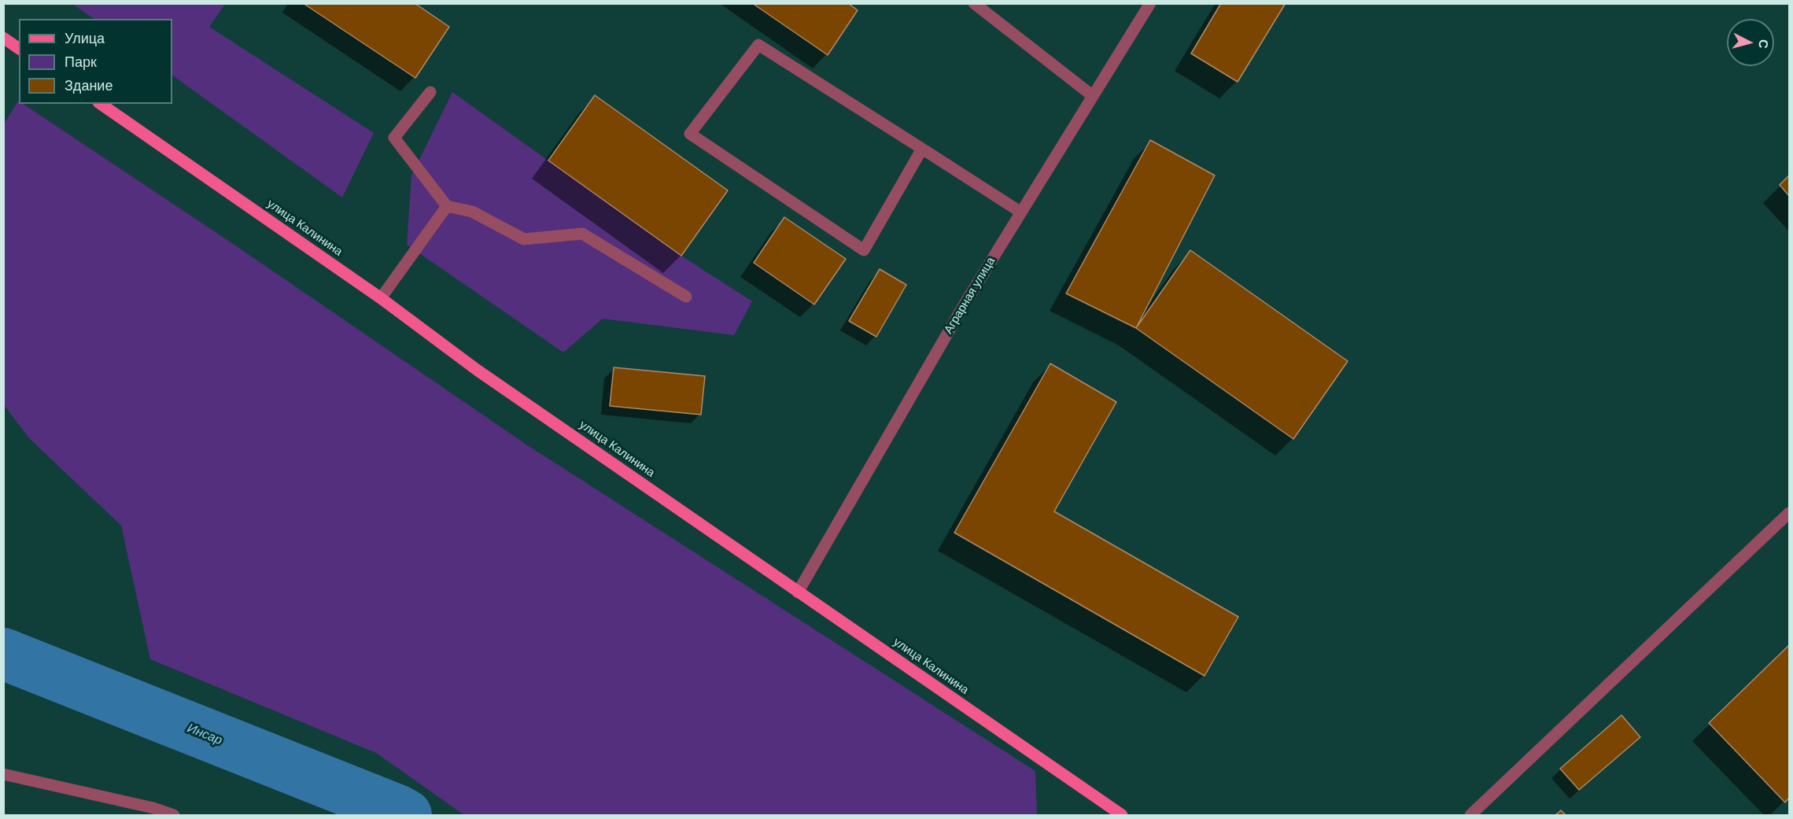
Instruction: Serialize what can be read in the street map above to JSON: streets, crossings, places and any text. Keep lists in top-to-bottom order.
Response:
{
  "streets": {
    "main road": ["улица Калинина"],
    "street": ["Аграрная улица"]
  },
  "crossings": [
    ["улица Калинина", "Аграрная улица"]
  ],
  "water": ["Инсар"],
  "legend": ["Улица", "Парк", "Здание"],
  "north": "right"
}
